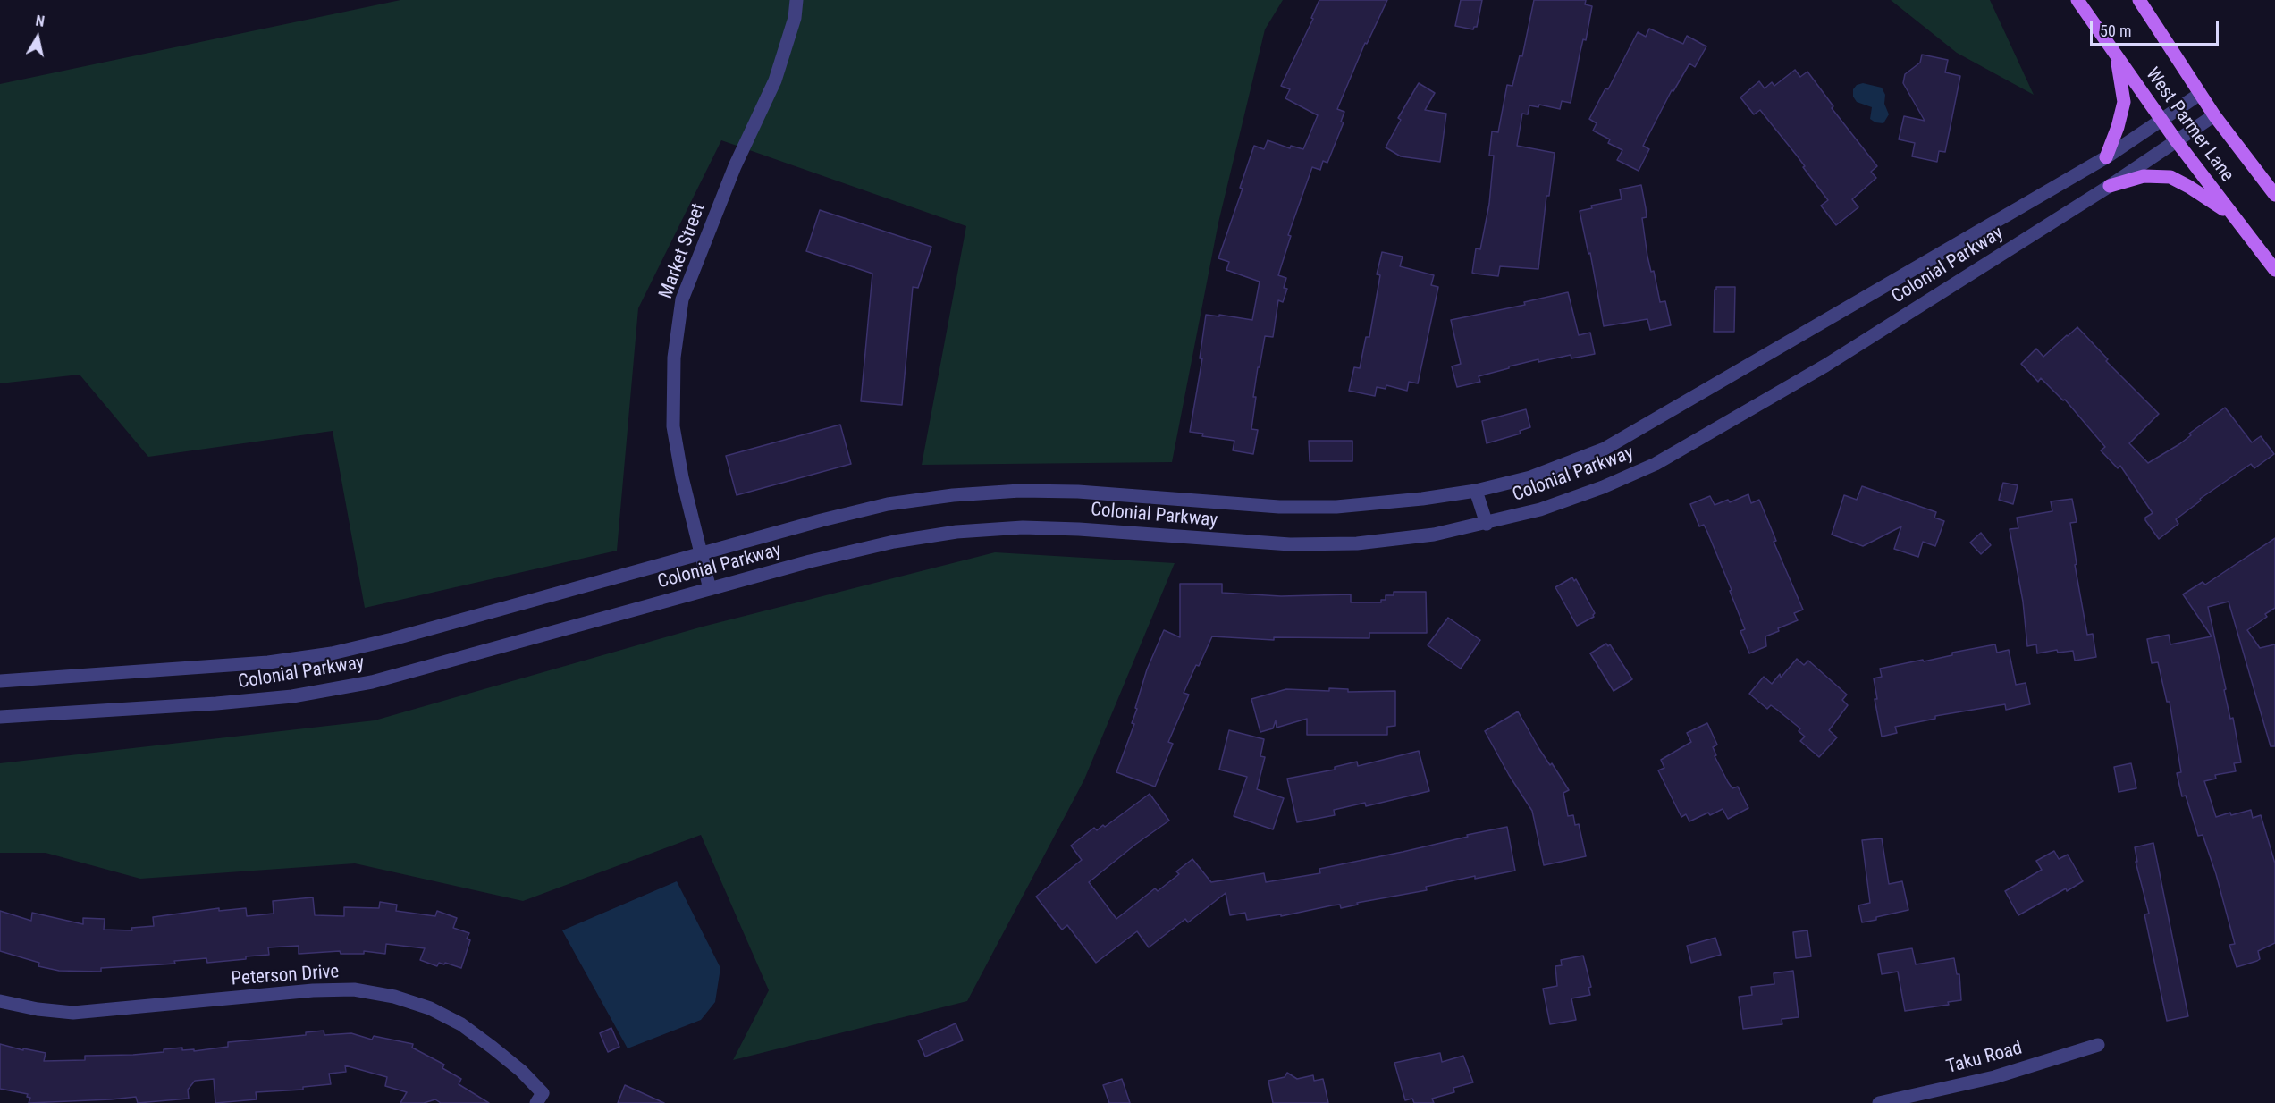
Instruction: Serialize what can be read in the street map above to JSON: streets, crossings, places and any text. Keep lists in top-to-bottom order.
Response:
{
  "streets": {
    "main road": ["West Parmer Lane"],
    "street": [
      "Market Street",
      "Colonial Parkway",
      "Peterson Drive",
      "Taku Road"
    ]
  },
  "crossings": [
    ["West Parmer Lane", "Colonial Parkway"],
    ["Market Street", "Colonial Parkway"]
  ],
  "scale_bar": "50 m",
  "north": "top"
}
